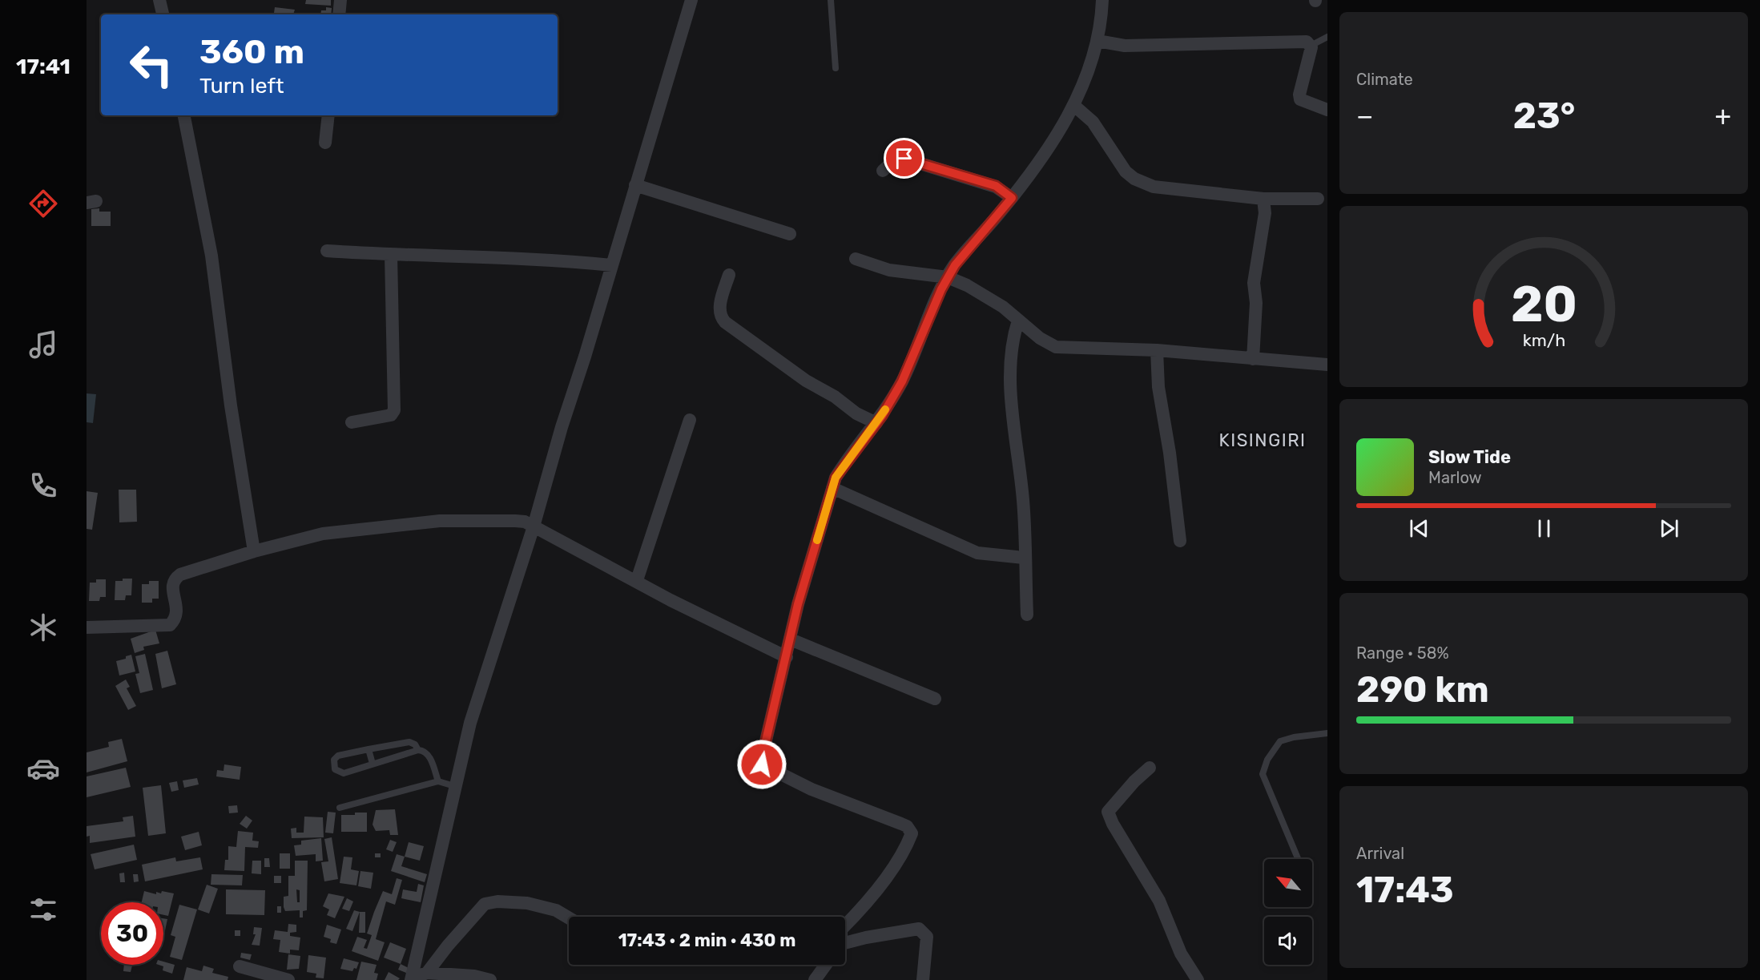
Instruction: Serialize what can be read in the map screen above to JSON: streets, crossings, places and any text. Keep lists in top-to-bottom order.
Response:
{
  "districts": ["KISINGIRI"],
  "north": "top left",
  "page": {
    "tabs": "17:41",
    "tile": [
      "Climate",
      ["Range · 58%", "290 km"],
      ["Arrival", "17:43"]
    ],
    "turn": ["360 m", "Turn left"],
    "heat": ["−", "23°", "+"],
    "song": ["Slow Tide", "Marlow"],
    "limit": "30",
    "trip": "17:43 · 2 min · 430 m",
    "gauge": ["20", "km/h"]
  }
}
